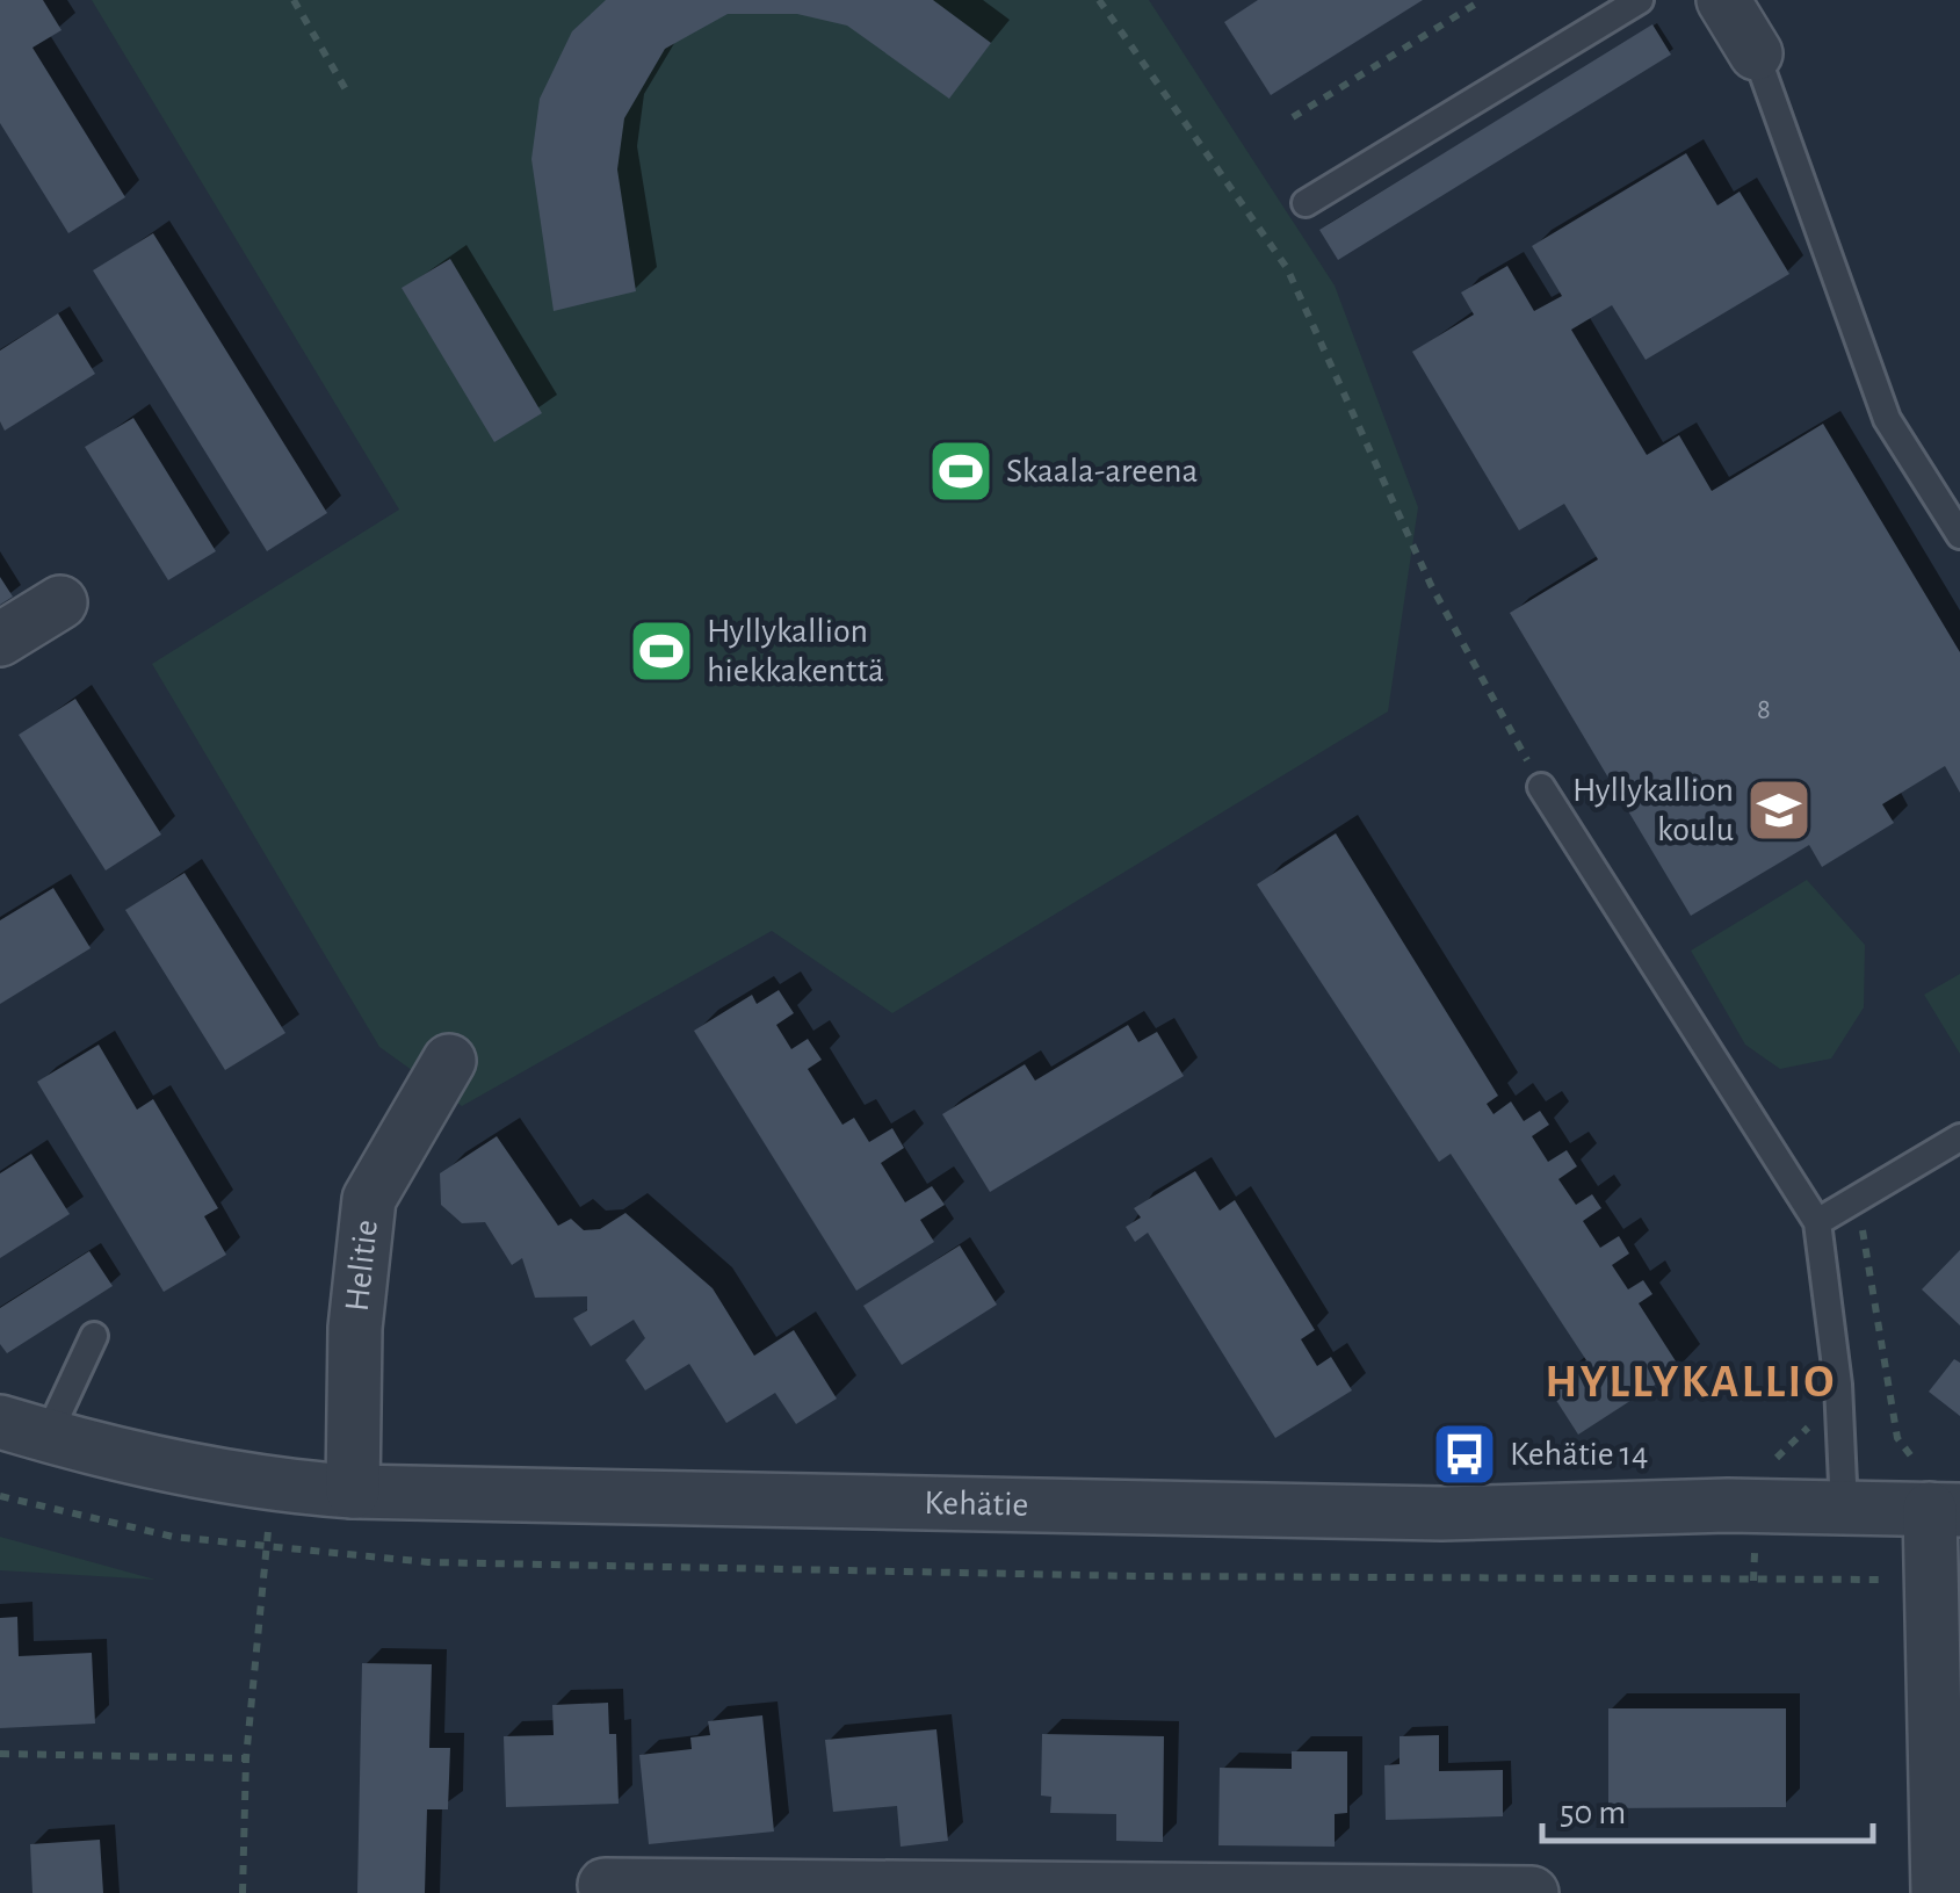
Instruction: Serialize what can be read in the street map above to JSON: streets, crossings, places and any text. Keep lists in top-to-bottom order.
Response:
{
  "streets": {
    "street": ["Helitie", "Kehätie"]
  },
  "crossings": [
    ["Helitie", "Kehätie"]
  ],
  "districts": ["HYLLYKALLIO"],
  "places": {
    "sports": ["Skaala-areena", "Hyllykallion hiekkakenttä"],
    "school or university": ["Hyllykallion koulu"],
    "bus stop": ["Kehätie 14"]
  },
  "house_numbers": ["8"],
  "scale_bar": "50 m"
}
